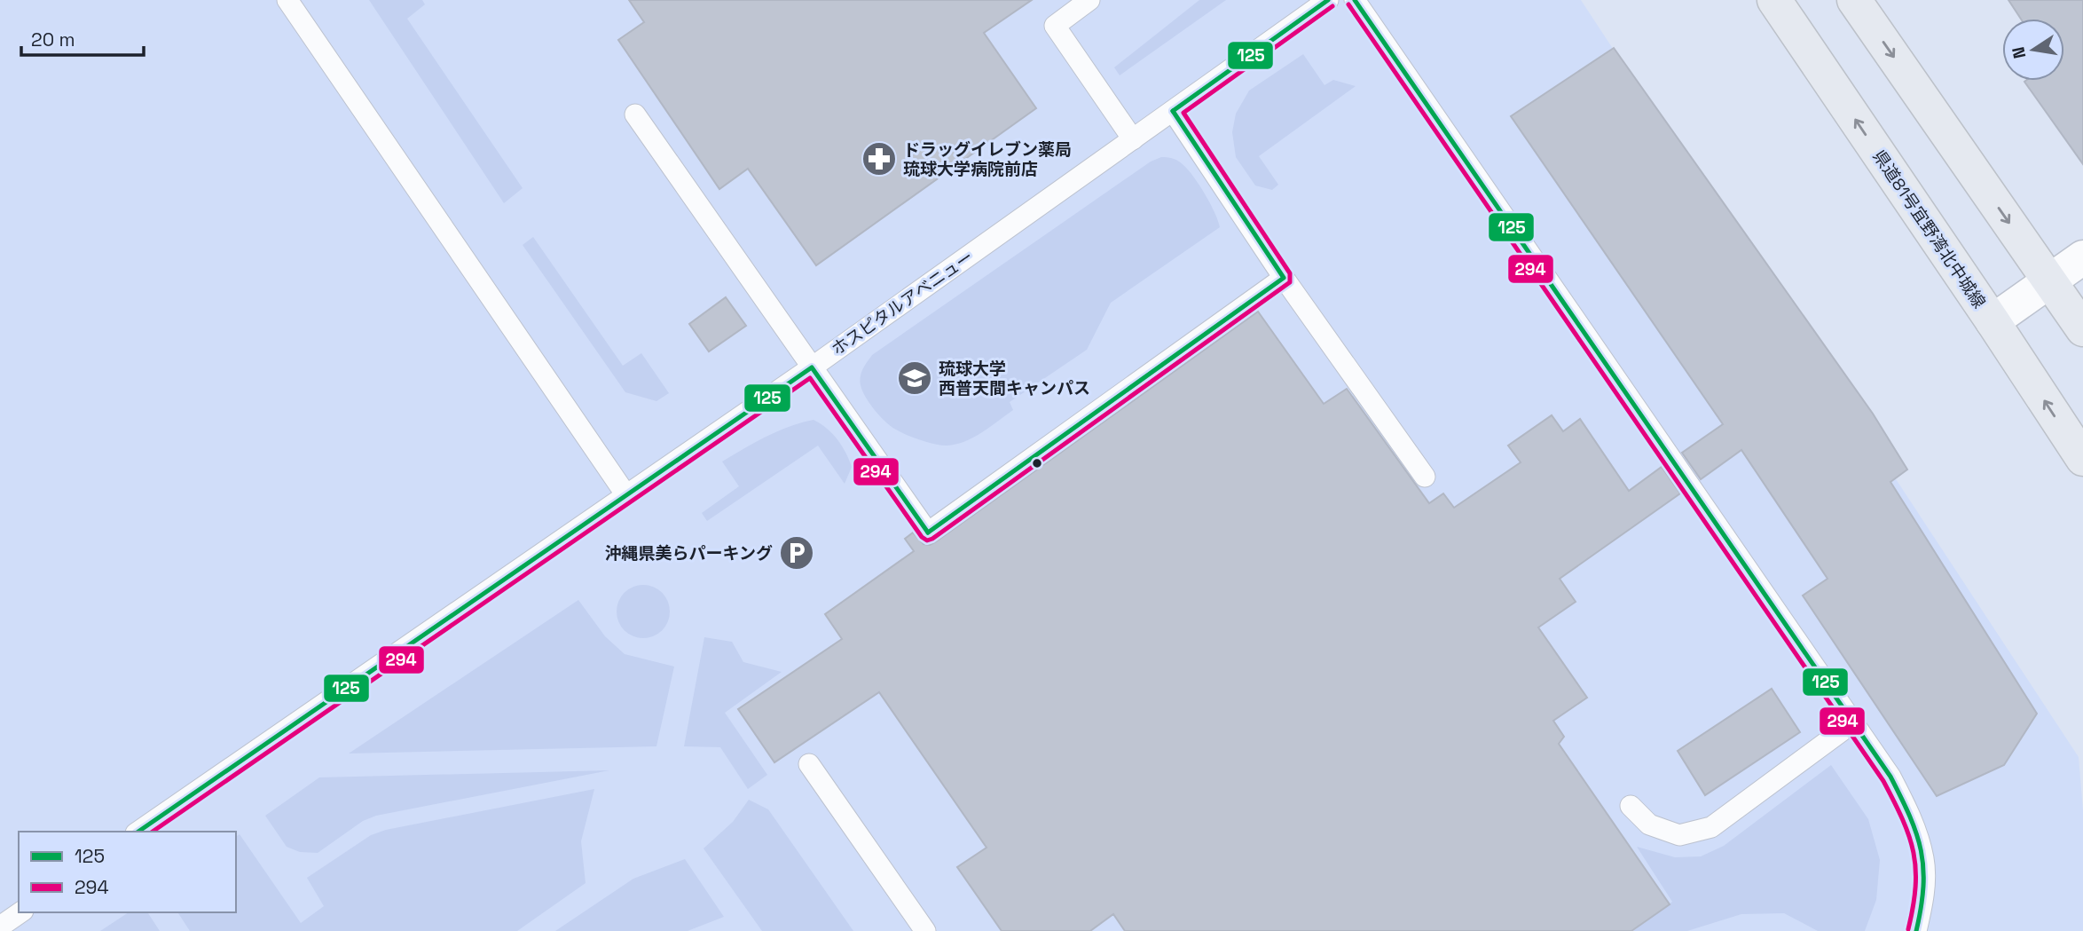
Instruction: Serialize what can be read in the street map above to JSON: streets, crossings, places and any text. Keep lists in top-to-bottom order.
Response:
{
  "streets": {
    "main road": ["県道81号宜野湾北中城線"],
    "lane": ["ホスピタルアベニュー"]
  },
  "places": {
    "pharmacy": ["ドラッグイレブン薬局 琉球大学病院前店"],
    "school or university": ["琉球大学 西普天間キャンパス"],
    "parking": ["沖縄県美らパーキング"]
  },
  "lines": ["transit line 125", "transit line 294"],
  "legend": ["125", "294"],
  "scale_bar": "20 m",
  "north": "left"
}
